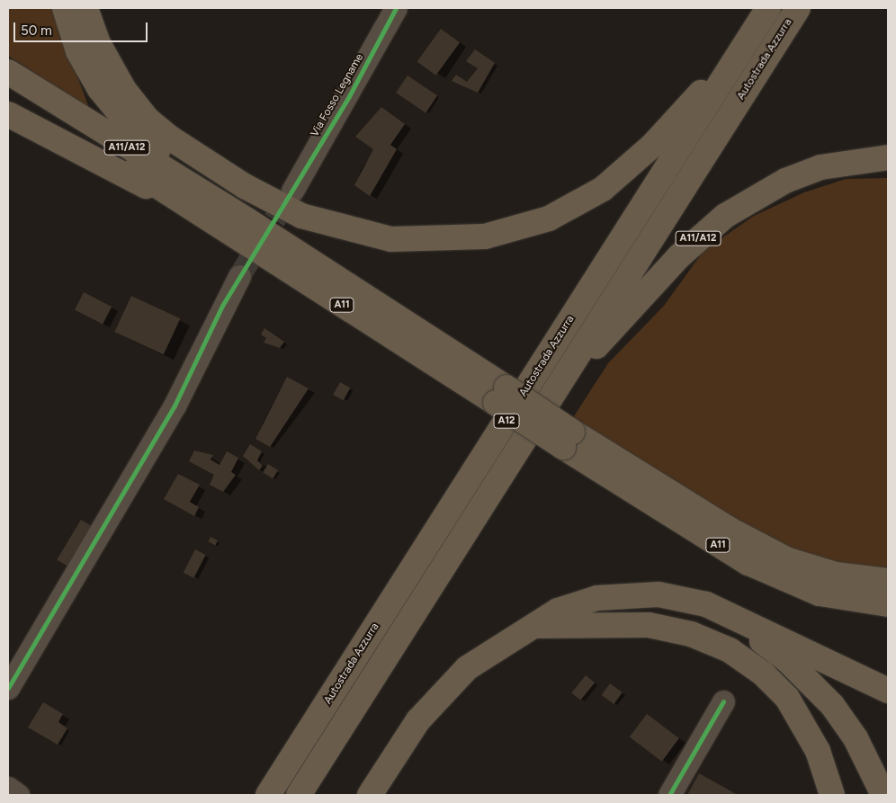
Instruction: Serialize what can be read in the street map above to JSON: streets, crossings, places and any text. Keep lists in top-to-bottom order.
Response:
{
  "streets": {
    "highway": [
      "Autostrada Azzurra",
      "A11/A12",
      "A11",
      "A12"
    ],
    "street": ["Via Fosso Legname"]
  },
  "crossings": [
    ["Autostrada Azzurra", "A11/A12"],
    ["A11/A12", "A11"]
  ],
  "scale_bar": "50 m"
}
